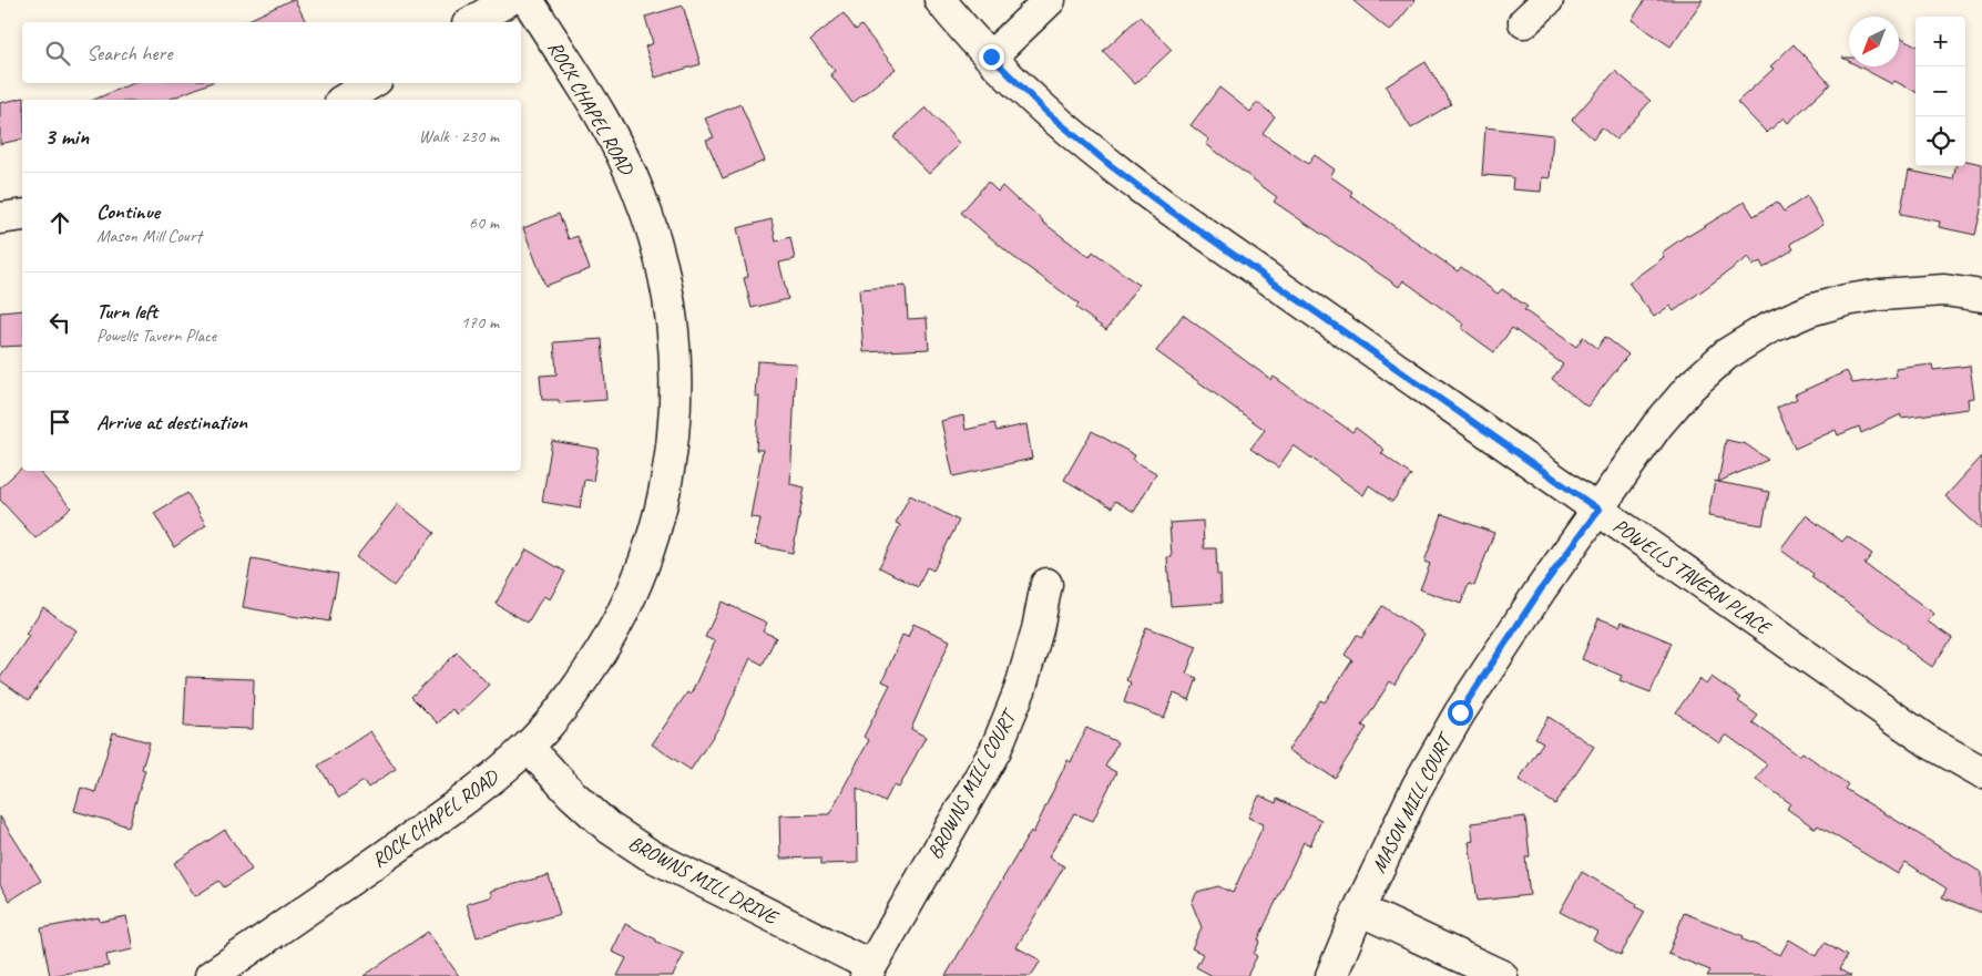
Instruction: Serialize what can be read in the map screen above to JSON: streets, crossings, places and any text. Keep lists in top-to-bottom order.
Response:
{
  "streets": {
    "street": [
      "ROCK CHAPEL ROAD",
      "POWELLS TAVERN PLACE",
      "BROWNS MILL COURT",
      "MASON MILL COURT",
      "BROWNS MILL DRIVE"
    ]
  },
  "crossings": [
    ["ROCK CHAPEL ROAD", "BROWNS MILL DRIVE"],
    ["POWELLS TAVERN PLACE", "MASON MILL COURT"],
    ["BROWNS MILL COURT", "BROWNS MILL DRIVE"]
  ],
  "north": "bottom left",
  "page": {
    "map_buttons": ["+", "−"],
    "search": "Search here",
    "heading": ["3 min", "Walk · 230 m"],
    "list": [
      ["Continue", "Mason Mill Court", "60 m"],
      ["Turn left", "Powells Tavern Place", "170 m"],
      "Arrive at destination"
    ]
  }
}
